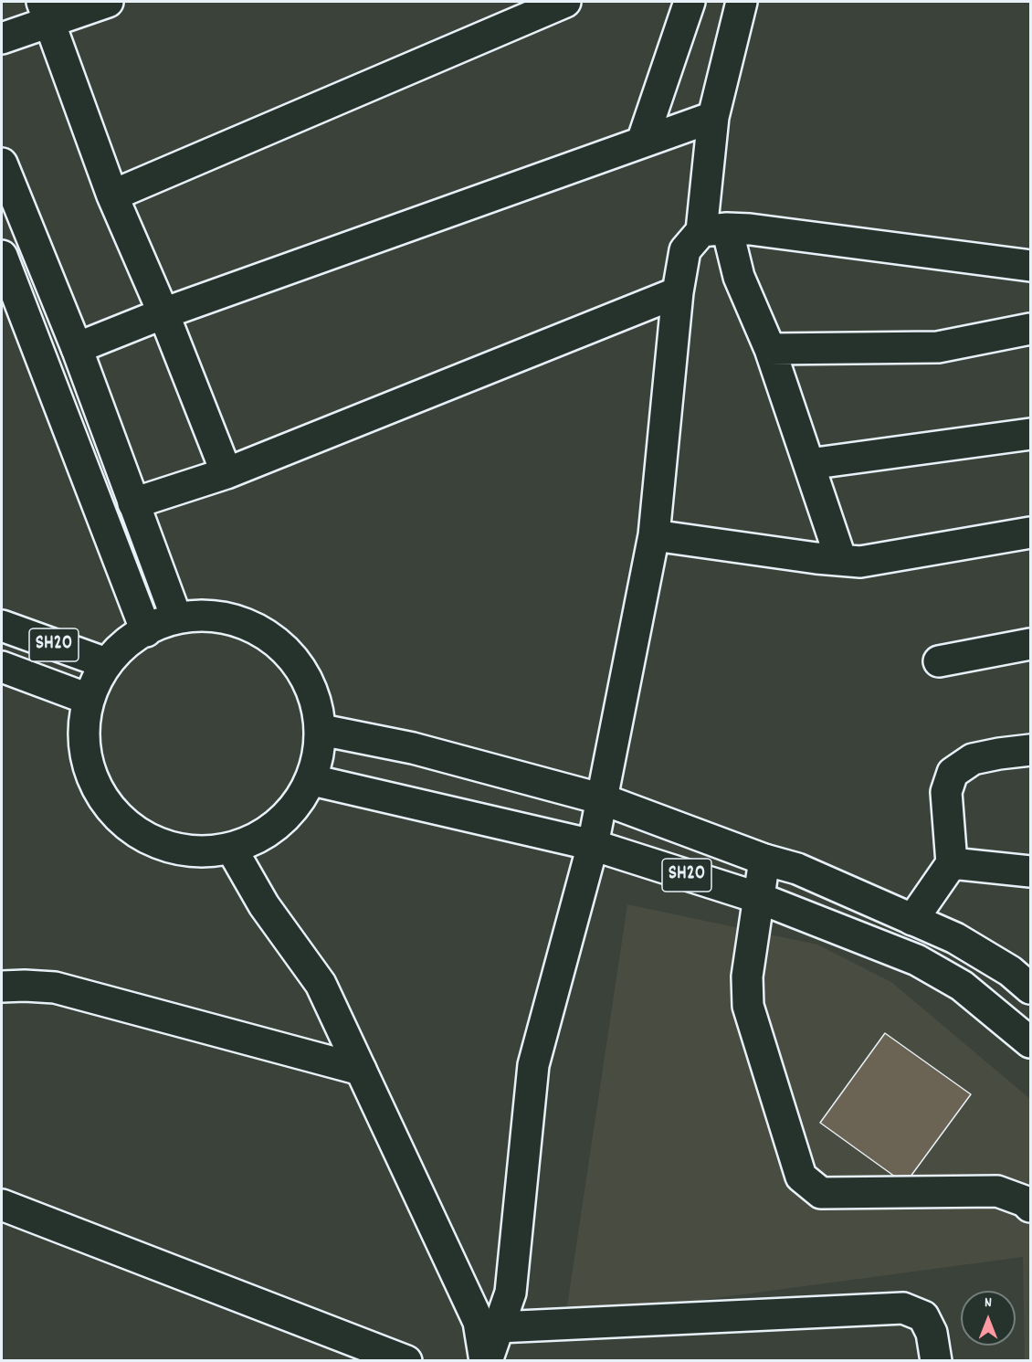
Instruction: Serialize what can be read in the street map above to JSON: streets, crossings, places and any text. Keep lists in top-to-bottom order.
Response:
{
  "streets": {
    "street": ["SH20"]
  },
  "north": "top"
}
